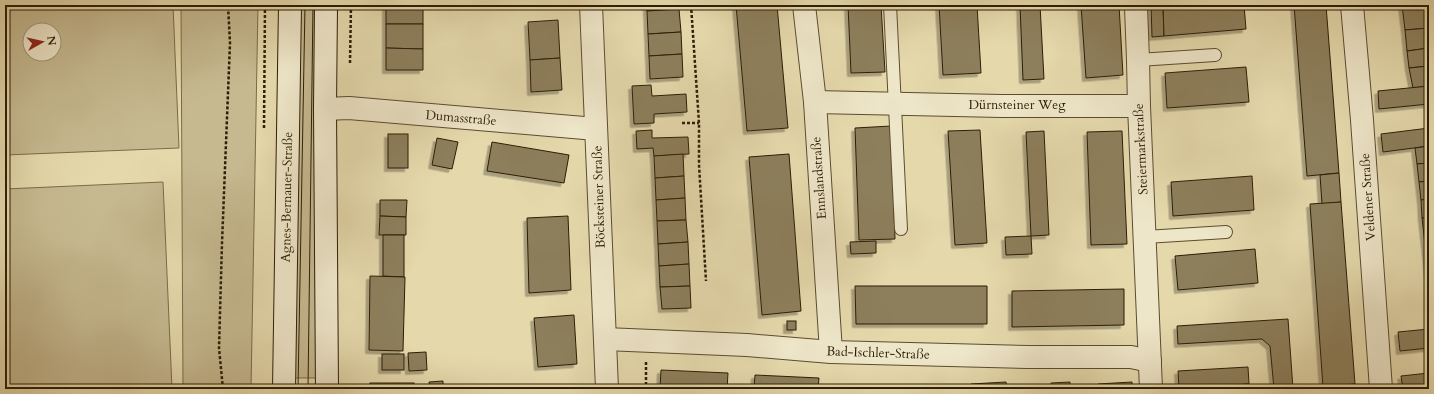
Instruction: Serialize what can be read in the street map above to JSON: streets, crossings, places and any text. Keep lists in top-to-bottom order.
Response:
{
  "streets": {
    "street": [
      "Dürnsteiner Weg",
      "Dumasstraße",
      "Steiermarkstraße",
      "Ennslandstraße",
      "Agnes-Bernauer-Straße",
      "Böcksteiner Straße",
      "Veldener Straße",
      "Bad-Ischler-Straße"
    ]
  },
  "crossings": [
    ["Dürnsteiner Weg", "Steiermarkstraße"],
    ["Dürnsteiner Weg", "Ennslandstraße"],
    ["Dumasstraße", "Böcksteiner Straße"],
    ["Steiermarkstraße", "Bad-Ischler-Straße"],
    ["Ennslandstraße", "Bad-Ischler-Straße"],
    ["Böcksteiner Straße", "Bad-Ischler-Straße"]
  ],
  "north": "right"
}
